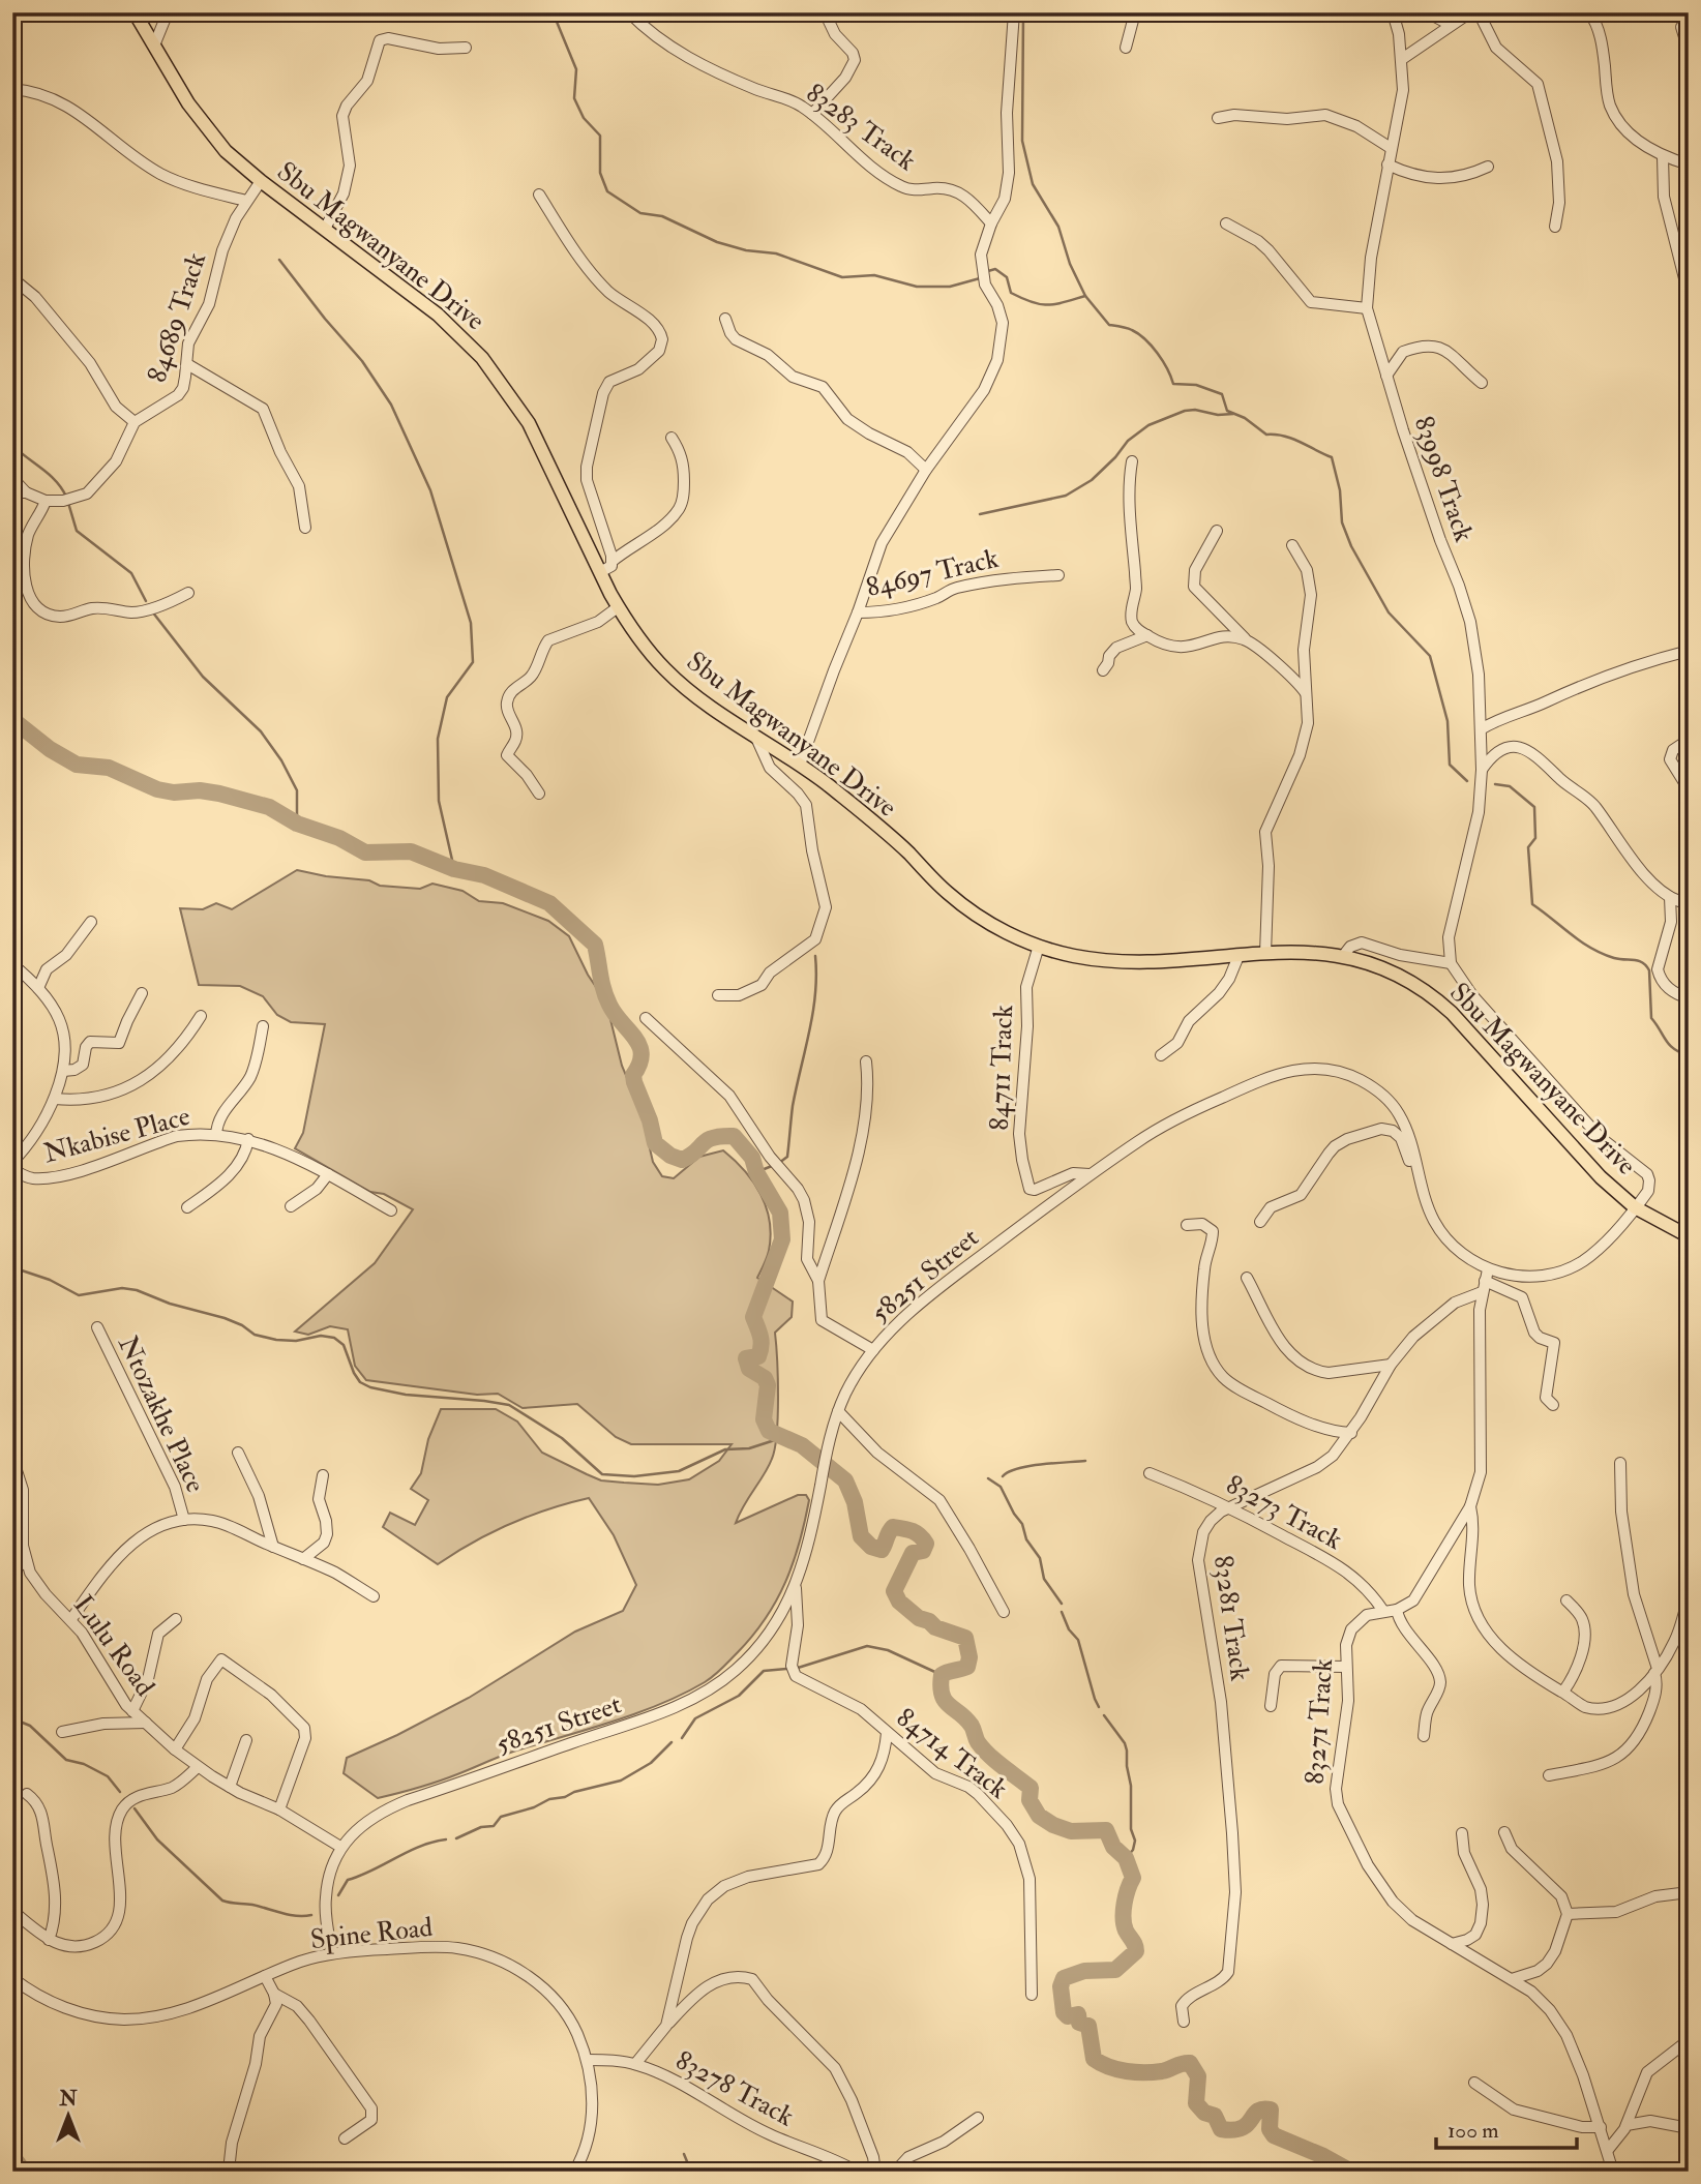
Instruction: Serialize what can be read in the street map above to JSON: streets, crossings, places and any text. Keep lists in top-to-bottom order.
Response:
{
  "streets": {
    "main road": ["Sbu Magwanyane Drive"],
    "street": [
      "83283 Track",
      "84689 Track",
      "83998 Track",
      "84697 Track",
      "84711 Track",
      "Nkabise Place",
      "58251 Street",
      "Ntozakhe Place",
      "83273 Track",
      "83281 Track",
      "Lulu Road",
      "83271 Track",
      "84714 Track",
      "Spine Road",
      "83278 Track"
    ]
  },
  "crossings": [
    ["Sbu Magwanyane Drive", "84689 Track"],
    ["Sbu Magwanyane Drive", "84711 Track"],
    ["Sbu Magwanyane Drive", "58251 Street"],
    ["83998 Track", "58251 Street"],
    ["84711 Track", "58251 Street"],
    ["58251 Street", "Lulu Road"],
    ["58251 Street", "84714 Track"],
    ["58251 Street", "Spine Road"],
    ["83273 Track", "83281 Track"],
    ["83273 Track", "83271 Track"],
    ["Spine Road", "83278 Track"]
  ],
  "scale_bar": "100 m",
  "north": "top"
}
